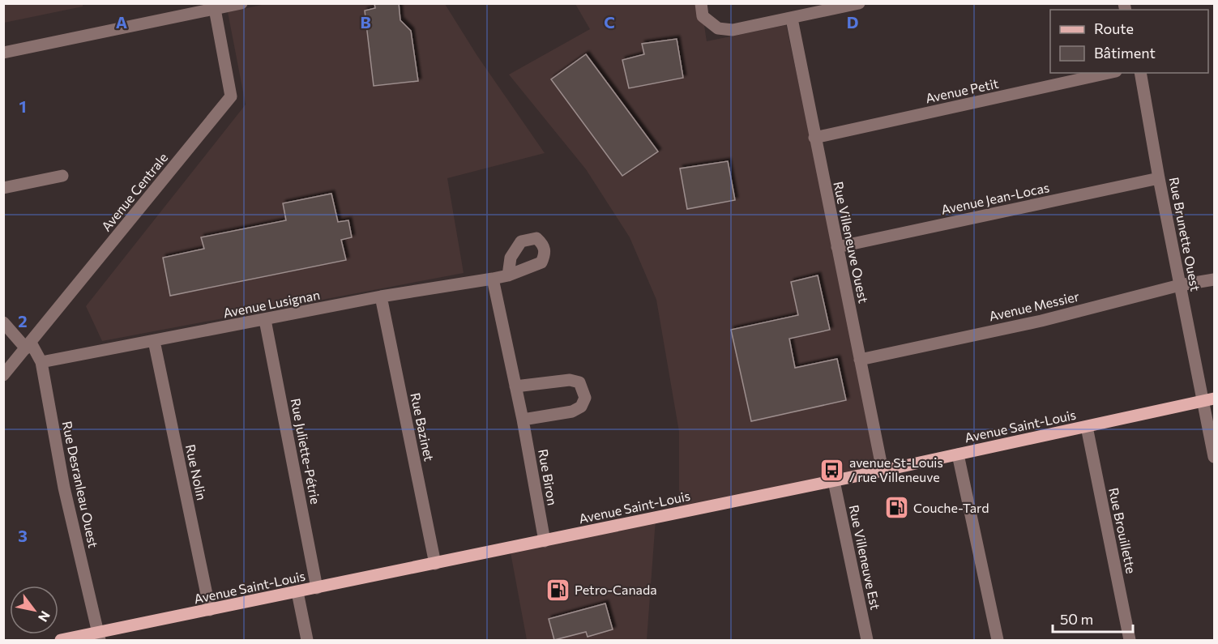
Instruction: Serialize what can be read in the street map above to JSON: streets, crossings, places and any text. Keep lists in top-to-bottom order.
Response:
{
  "streets": {
    "main road": ["Avenue Saint-Louis"],
    "street": [
      "Avenue Petit",
      "Avenue Centrale",
      "Avenue Jean-Locas",
      "Rue Brunette Ouest",
      "Rue Villeneuve Ouest",
      "Avenue Lusignan",
      "Avenue Messier",
      "Rue Bazinet",
      "Rue Juliette-Pétrie",
      "Rue Nolin",
      "Rue Biron",
      "Rue Desranleau Ouest",
      "Rue Brouillette",
      "Rue Villeneuve Est"
    ]
  },
  "crossings": [
    ["Avenue Petit", "Rue Villeneuve Ouest"],
    ["Avenue Centrale", "Rue Desranleau Ouest"],
    ["Avenue Jean-Locas", "Rue Brunette Ouest"],
    ["Avenue Jean-Locas", "Rue Villeneuve Ouest"],
    ["Rue Brunette Ouest", "Avenue Messier"],
    ["Rue Brunette Ouest", "Avenue Saint-Louis"],
    ["Rue Villeneuve Ouest", "Avenue Messier"],
    ["Rue Villeneuve Ouest", "Avenue Saint-Louis"],
    ["Avenue Lusignan", "Rue Bazinet"],
    ["Avenue Lusignan", "Rue Juliette-Pétrie"],
    ["Avenue Lusignan", "Rue Nolin"],
    ["Avenue Lusignan", "Rue Biron"],
    ["Avenue Lusignan", "Rue Desranleau Ouest"],
    ["Avenue Saint-Louis", "Rue Bazinet"],
    ["Avenue Saint-Louis", "Rue Juliette-Pétrie"],
    ["Avenue Saint-Louis", "Rue Nolin"],
    ["Avenue Saint-Louis", "Rue Biron"],
    ["Avenue Saint-Louis", "Rue Desranleau Ouest"],
    ["Avenue Saint-Louis", "Rue Brouillette"],
    ["Avenue Saint-Louis", "Rue Villeneuve Est"]
  ],
  "places": {
    "bus stop": ["avenue St-Louis / rue Villeneuve"],
    "fuel station": ["Couche-Tard", "Petro-Canada"]
  },
  "legend": ["Route", "Bâtiment"],
  "scale_bar": "50 m",
  "north": "bottom right",
  "grid": {
    "columns": [
      "A",
      "B",
      "C",
      "D"
    ],
    "rows": ["1", "2", "3"]
  }
}
